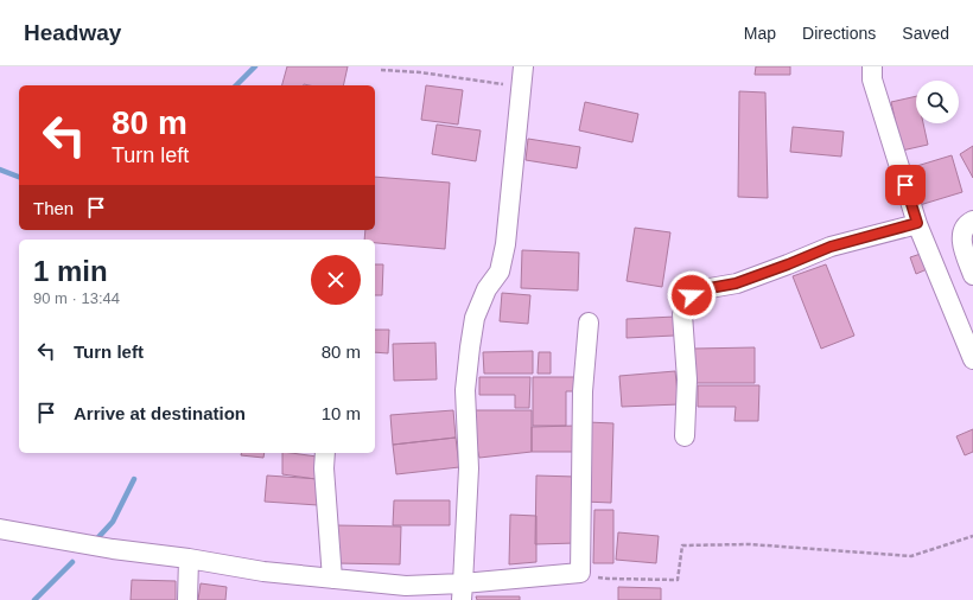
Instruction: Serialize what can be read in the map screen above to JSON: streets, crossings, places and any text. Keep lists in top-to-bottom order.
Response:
{
  "page": {
    "header": "Headway",
    "nav": ["Map", "Directions", "Saved"],
    "turn": ["80 m", "Turn left"],
    "then": "Then",
    "heading": ["1 min", "90 m · 13:44"],
    "list": [
      {
        "name": "Turn left",
        "value": "80 m"
      },
      {
        "name": "Arrive at destination",
        "value": "10 m"
      }
    ]
  }
}
